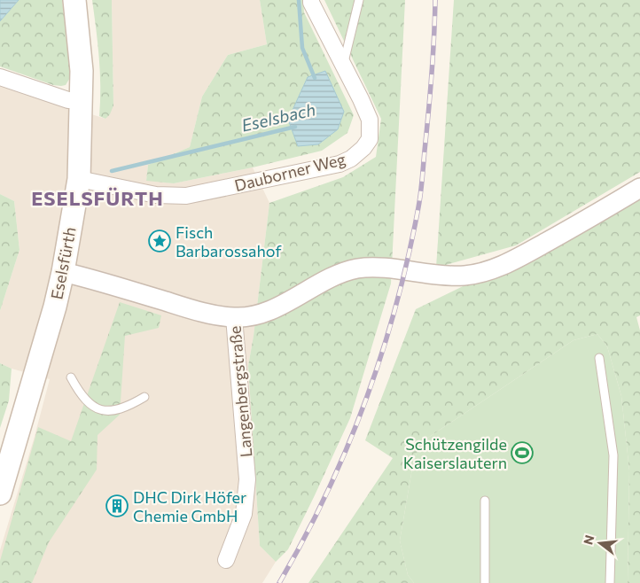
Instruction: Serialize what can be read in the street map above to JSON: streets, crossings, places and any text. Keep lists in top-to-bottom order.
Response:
{
  "streets": {
    "main road": ["Eselsfürth"],
    "street": ["Dauborner Weg", "Langenbergstraße"]
  },
  "crossings": [
    ["Dauborner Weg", "Eselsfürth"],
    ["Eselsfürth", "Langenbergstraße"]
  ],
  "districts": ["ESELSFÜRTH"],
  "water": ["Eselsbach"],
  "places": {
    "place": ["Fisch Barbarossahof"],
    "sports": ["Schützengilde Kaiserslautern"],
    "building": ["DHC Dirk Höfer Chemie GmbH"]
  },
  "north": "left"
}
